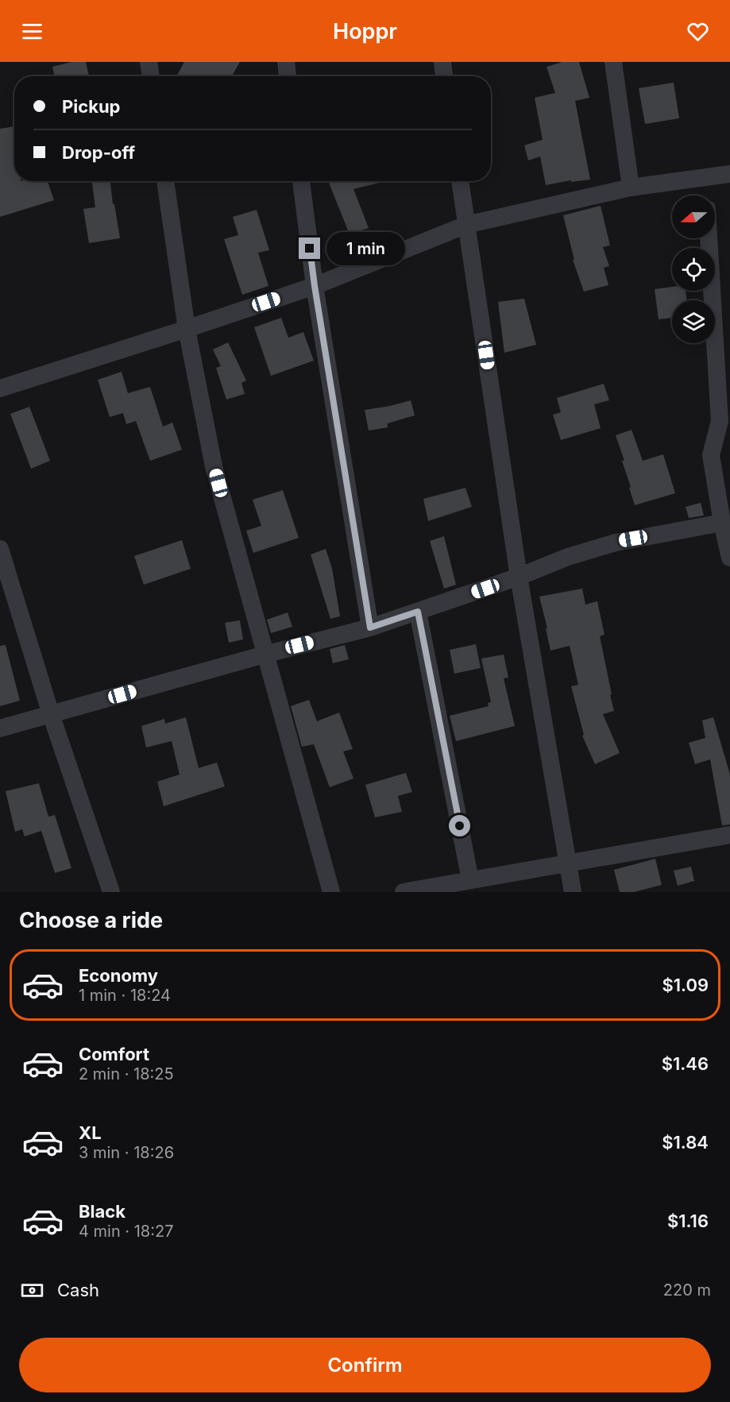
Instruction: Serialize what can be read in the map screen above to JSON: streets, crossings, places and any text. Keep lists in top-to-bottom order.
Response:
{
  "north": "left",
  "page": {
    "header": "Hoppr",
    "banner": ["Pickup", "Drop-off"],
    "bubble": "1 min",
    "heading": "Choose a ride",
    "list": [
      {
        "name": "Economy",
        "note": "1 min · 18:24",
        "value": "$1.09"
      },
      {
        "name": "Comfort",
        "note": "2 min · 18:25",
        "value": "$1.46"
      },
      {
        "name": "XL",
        "note": "3 min · 18:26",
        "value": "$1.84"
      },
      {
        "name": "Black",
        "note": "4 min · 18:27",
        "value": "$1.16"
      }
    ],
    "pay": ["Cash", "220 m"],
    "buttons": "Confirm"
  }
}
